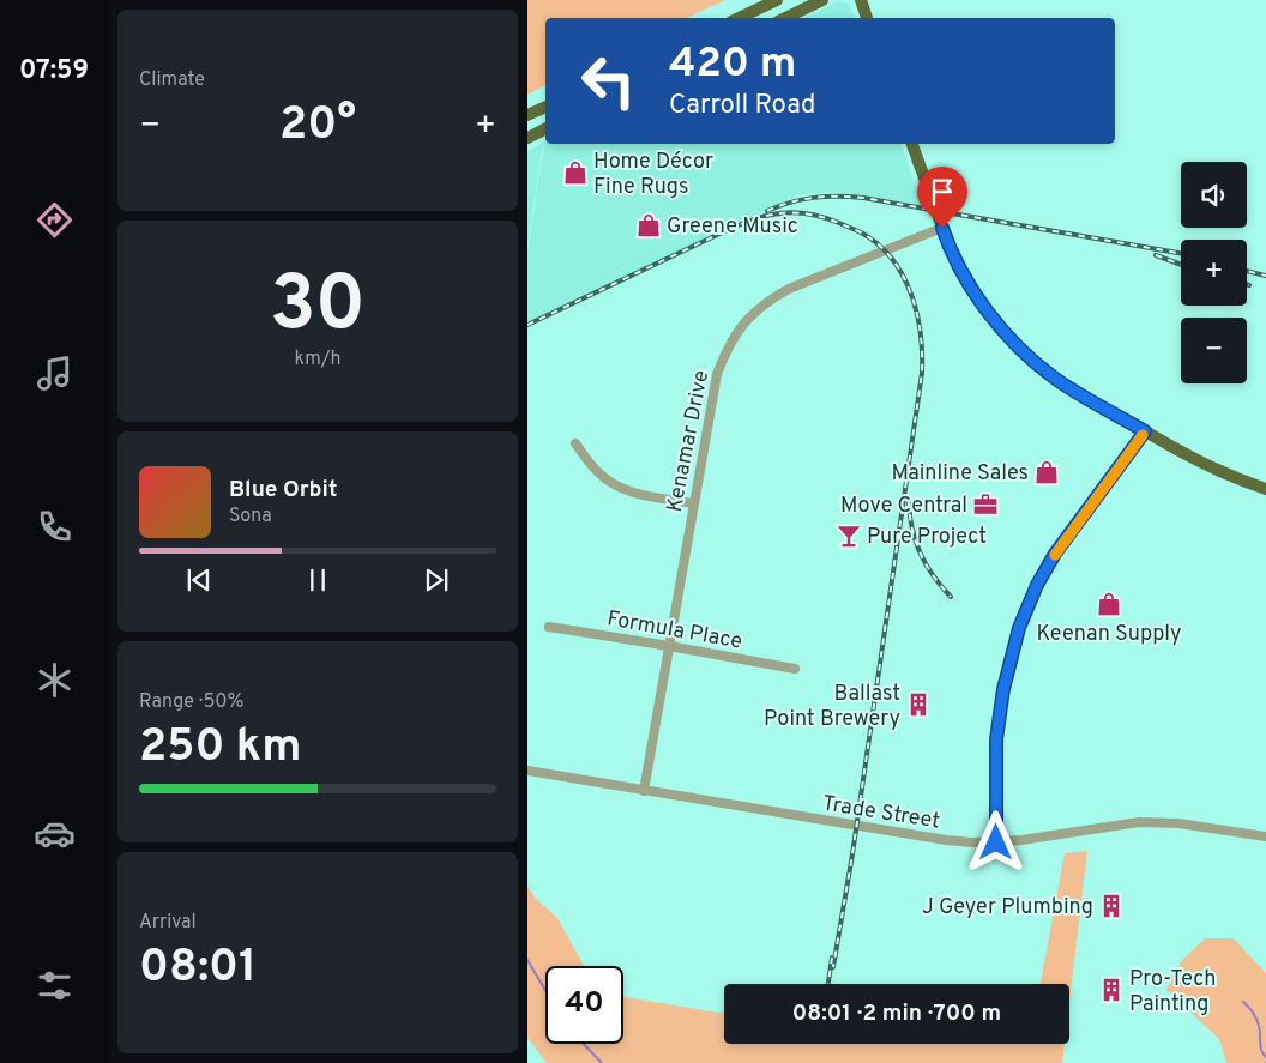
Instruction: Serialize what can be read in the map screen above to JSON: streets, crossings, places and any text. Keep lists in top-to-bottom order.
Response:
{
  "streets": {
    "street": ["Kenamar Drive", "Formula Place", "Trade Street"]
  },
  "crossings": [
    ["Kenamar Drive", "Formula Place"],
    ["Kenamar Drive", "Trade Street"]
  ],
  "places": {
    "shop": [
      "Home Décor Fine Rugs",
      "Greene Music",
      "Mainline Sales",
      "Keenan Supply"
    ],
    "office": ["Move Central"],
    "bar": ["Pure Project"],
    "building": ["Ballast Point Brewery", "J Geyer Plumbing", "Pro-Tech Painting"]
  },
  "page": {
    "tabs": "07:59",
    "tile": [
      "Climate",
      ["30", "km/h"],
      ["Range · 50%", "250 km"],
      ["Arrival", "08:01"]
    ],
    "turn": ["420 m", "Carroll Road"],
    "heat": ["−", "20°", "+"],
    "map_buttons": ["+", "−"],
    "song": ["Blue Orbit", "Sona"],
    "limit": "40",
    "trip": "08:01 · 2 min · 700 m"
  }
}
